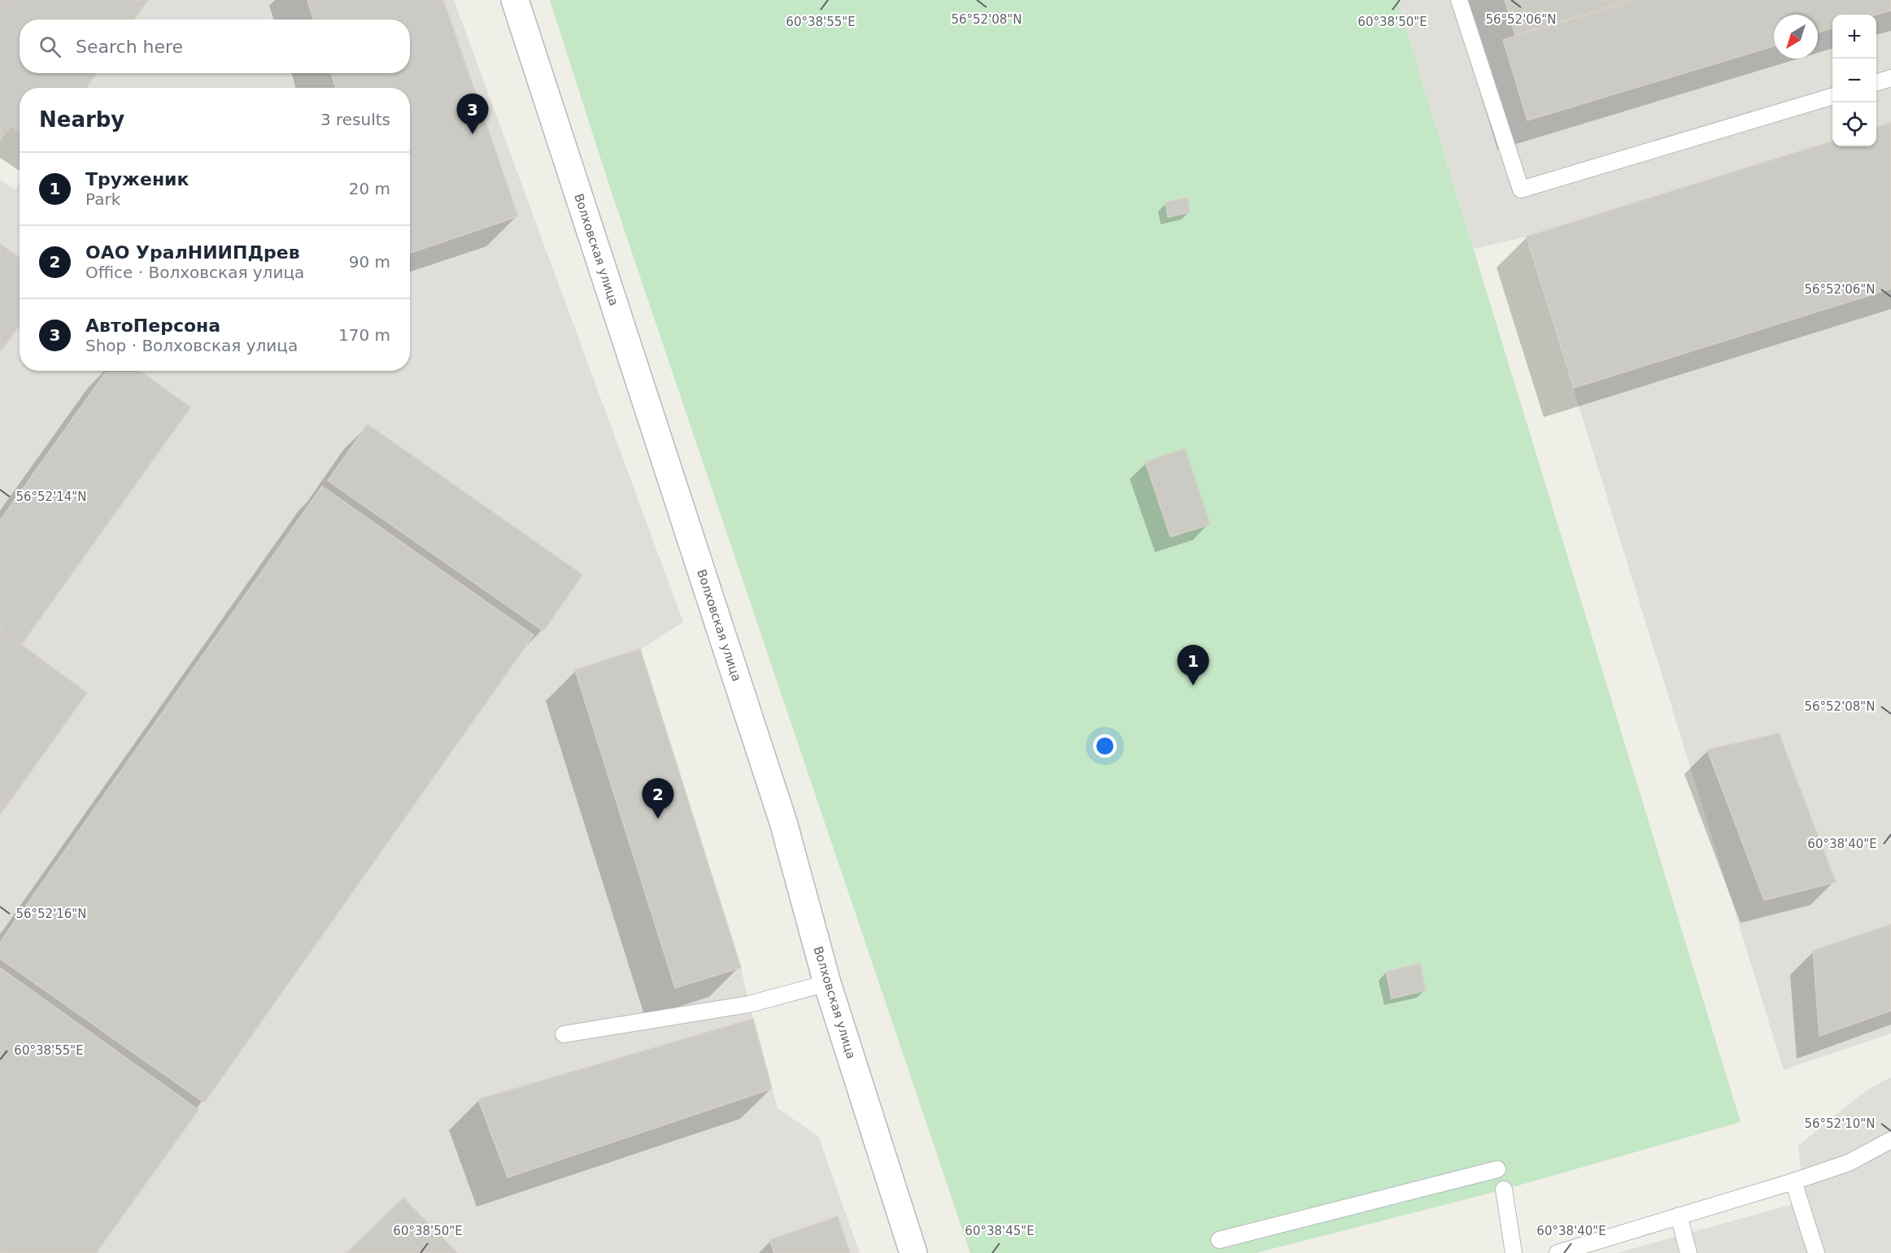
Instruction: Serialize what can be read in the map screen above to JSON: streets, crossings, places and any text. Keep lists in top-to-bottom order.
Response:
{
  "streets": {
    "street": ["Волховская улица"]
  },
  "north": "bottom left",
  "page": {
    "map_buttons": ["+", "−"],
    "search": "Search here",
    "heading": ["Nearby", "3 results"],
    "pins": ["3", "1", "2"],
    "list": [
      {
        "mark": "1",
        "name": "Труженик",
        "note": "Park",
        "value": "20 m"
      },
      {
        "mark": "2",
        "name": "ОАО УралНИИПДрев",
        "note": "Office · Волховская улица",
        "value": "90 m"
      },
      {
        "mark": "3",
        "name": "АвтоПерсона",
        "note": "Shop · Волховская улица",
        "value": "170 m"
      }
    ]
  },
  "coordinates": [
    "56°52'06\"N",
    "56°52'08\"N",
    "60°38'55\"E",
    "60°38'50\"E",
    "56°52'14\"N",
    "60°38'40\"E",
    "56°52'16\"N",
    "56°52'10\"N",
    "60°38'45\"E"
  ]
}
